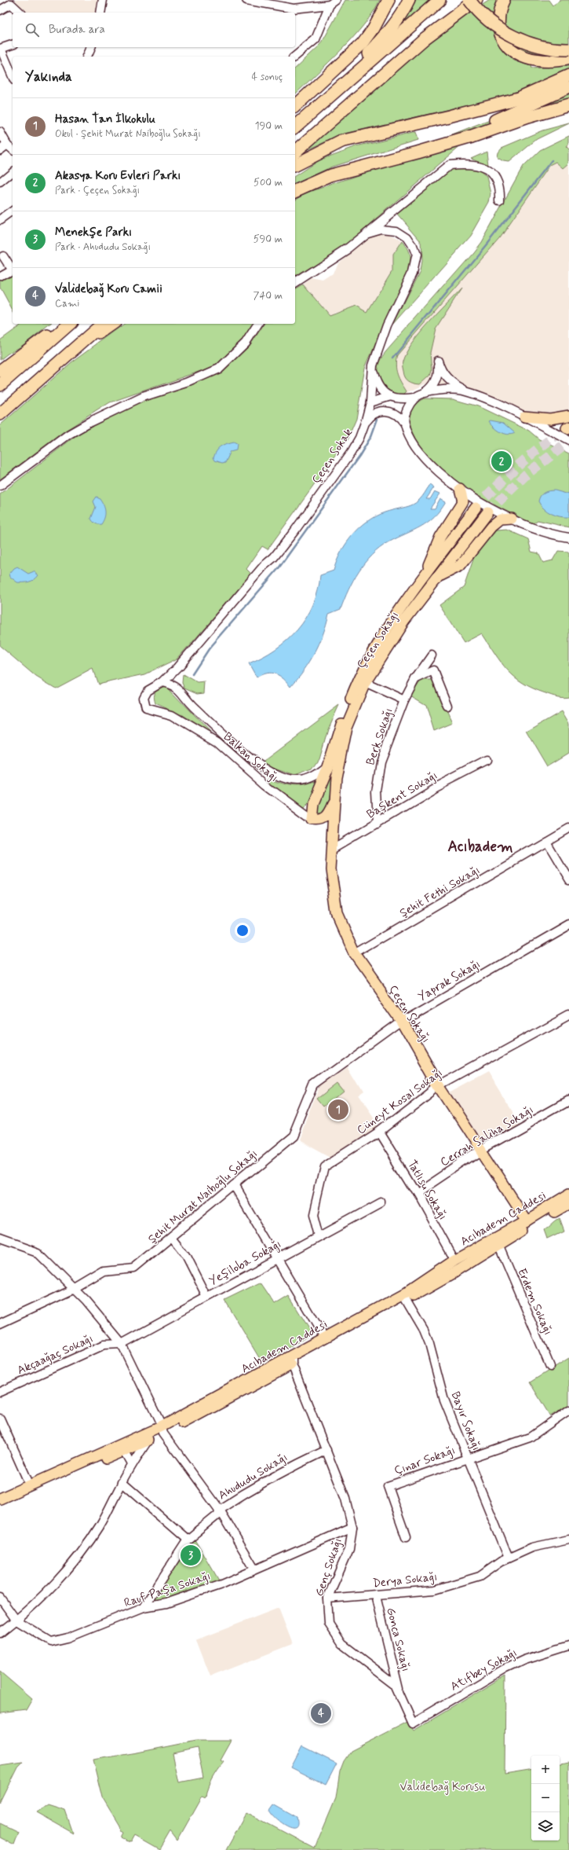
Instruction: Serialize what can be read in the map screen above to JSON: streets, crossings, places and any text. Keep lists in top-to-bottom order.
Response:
{
  "streets": {
    "main road": ["Çeçen Sokağı", "Acıbadem Caddesi"],
    "street": [
      "Çeçen Sokak",
      "Berk Sokağı",
      "Balkan Sokağı",
      "Başkent Sokağı",
      "Şehit Fethi Sokağı",
      "Yaprak Sokağı",
      "Cüneyt Kosal Sokağı",
      "Cerrah Saliha Sokağı",
      "Tatlısu Sokağı",
      "Şehit Murat Naiboğlu Sokağı",
      "Yeşiloba Sokağı",
      "Erdem Sokağı",
      "Akçaağaç Sokağı",
      "Bayır Sokağı",
      "Çınar Sokağı",
      "Ahududu Sokağı",
      "Genç Sokağı",
      "Derya Sokağı",
      "Rauf Paşa Sokağı",
      "Gonca Sokağı",
      "Atıfbey Sokağı"
    ]
  },
  "crossings": [
    ["Çeçen Sokak", "Balkan Sokağı"],
    ["Çeçen Sokağı", "Berk Sokağı"],
    ["Çeçen Sokağı", "Balkan Sokağı"],
    ["Çeçen Sokağı", "Başkent Sokağı"],
    ["Çeçen Sokağı", "Şehit Fethi Sokağı"],
    ["Çeçen Sokağı", "Yaprak Sokağı"],
    ["Çeçen Sokağı", "Cüneyt Kosal Sokağı"],
    ["Çeçen Sokağı", "Cerrah Saliha Sokağı"],
    ["Çeçen Sokağı", "Acıbadem Caddesi"],
    ["Berk Sokağı", "Başkent Sokağı"],
    ["Yaprak Sokağı", "Şehit Murat Naiboğlu Sokağı"],
    ["Cüneyt Kosal Sokağı", "Tatlısu Sokağı"],
    ["Cüneyt Kosal Sokağı", "Yeşiloba Sokağı"],
    ["Cerrah Saliha Sokağı", "Tatlısu Sokağı"],
    ["Tatlısu Sokağı", "Acıbadem Caddesi"],
    ["Acıbadem Caddesi", "Erdem Sokağı"],
    ["Acıbadem Caddesi", "Bayır Sokağı"],
    ["Acıbadem Caddesi", "Genç Sokağı"],
    ["Yeşiloba Sokağı", "Akçaağaç Sokağı"],
    ["Bayır Sokağı", "Çınar Sokağı"],
    ["Bayır Sokağı", "Derya Sokağı"],
    ["Ahududu Sokağı", "Genç Sokağı"],
    ["Ahududu Sokağı", "Rauf Paşa Sokağı"],
    ["Genç Sokağı", "Derya Sokağı"],
    ["Genç Sokağı", "Rauf Paşa Sokağı"],
    ["Genç Sokağı", "Gonca Sokağı"],
    ["Genç Sokağı", "Atıfbey Sokağı"],
    ["Derya Sokağı", "Gonca Sokağı"]
  ],
  "districts": ["Acıbadem"],
  "parks": ["Validebağ Korusu"],
  "page": {
    "search": "Burada ara",
    "heading": ["Yakında", "4 sonuç"],
    "list": [
      {
        "mark": "1",
        "name": "Hasan Tan İlkokulu",
        "note": "Okul · Şehit Murat Naiboğlu Sokağı",
        "value": "190 m"
      },
      {
        "mark": "2",
        "name": "Akasya Koru Evleri Parkı",
        "note": "Park · Çeçen Sokağı",
        "value": "500 m"
      },
      {
        "mark": "3",
        "name": "Menekşe Parkı",
        "note": "Park · Ahududu Sokağı",
        "value": "590 m"
      },
      {
        "mark": "4",
        "name": "Validebağ Koru Camii",
        "note": "Cami",
        "value": "740 m"
      }
    ],
    "pins": [
      "2",
      "1",
      "3",
      "4"
    ],
    "map_buttons": ["+", "−"]
  }
}
